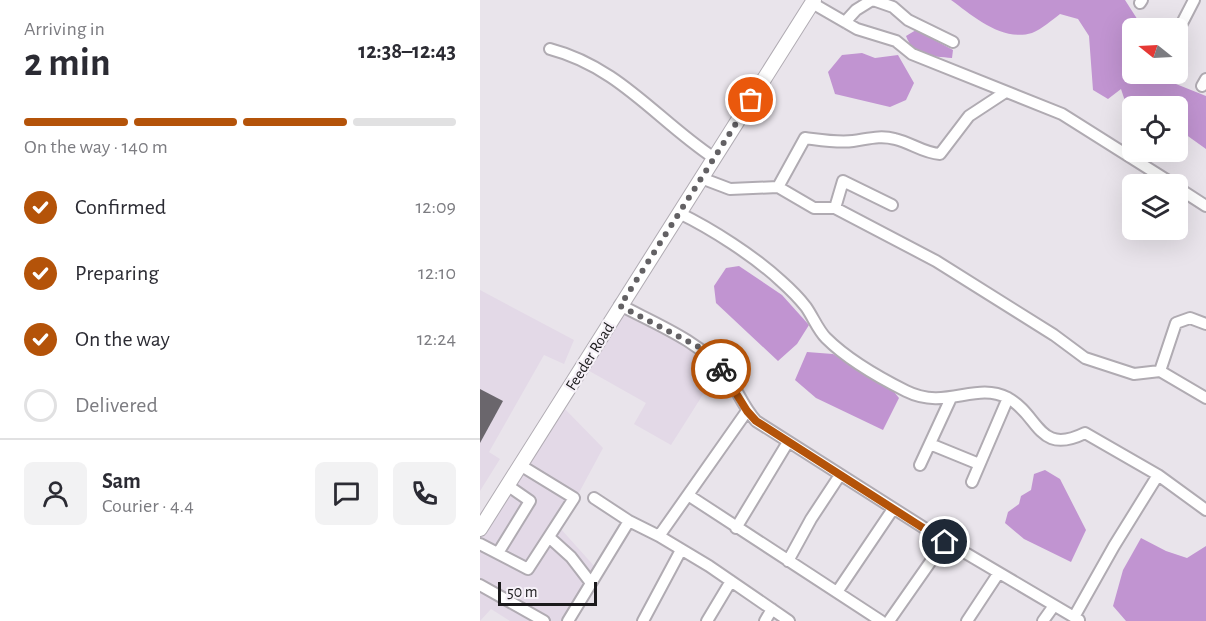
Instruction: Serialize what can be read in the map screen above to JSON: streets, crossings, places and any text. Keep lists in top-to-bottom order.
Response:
{
  "streets": {
    "street": ["Feeder Road"]
  },
  "scale_bar": "50 m",
  "north": "left",
  "page": {
    "heading": ["2 min", "Arriving in", "12:38–12:43"],
    "panel": ["Sam", "Courier · 4.4"],
    "bar": "On the way · 140 m",
    "list": [
      ["Confirmed", "12:09"],
      ["Preparing", "12:10"],
      ["On the way", "12:24"],
      "Delivered"
    ],
    "scale": "50 m"
  }
}
